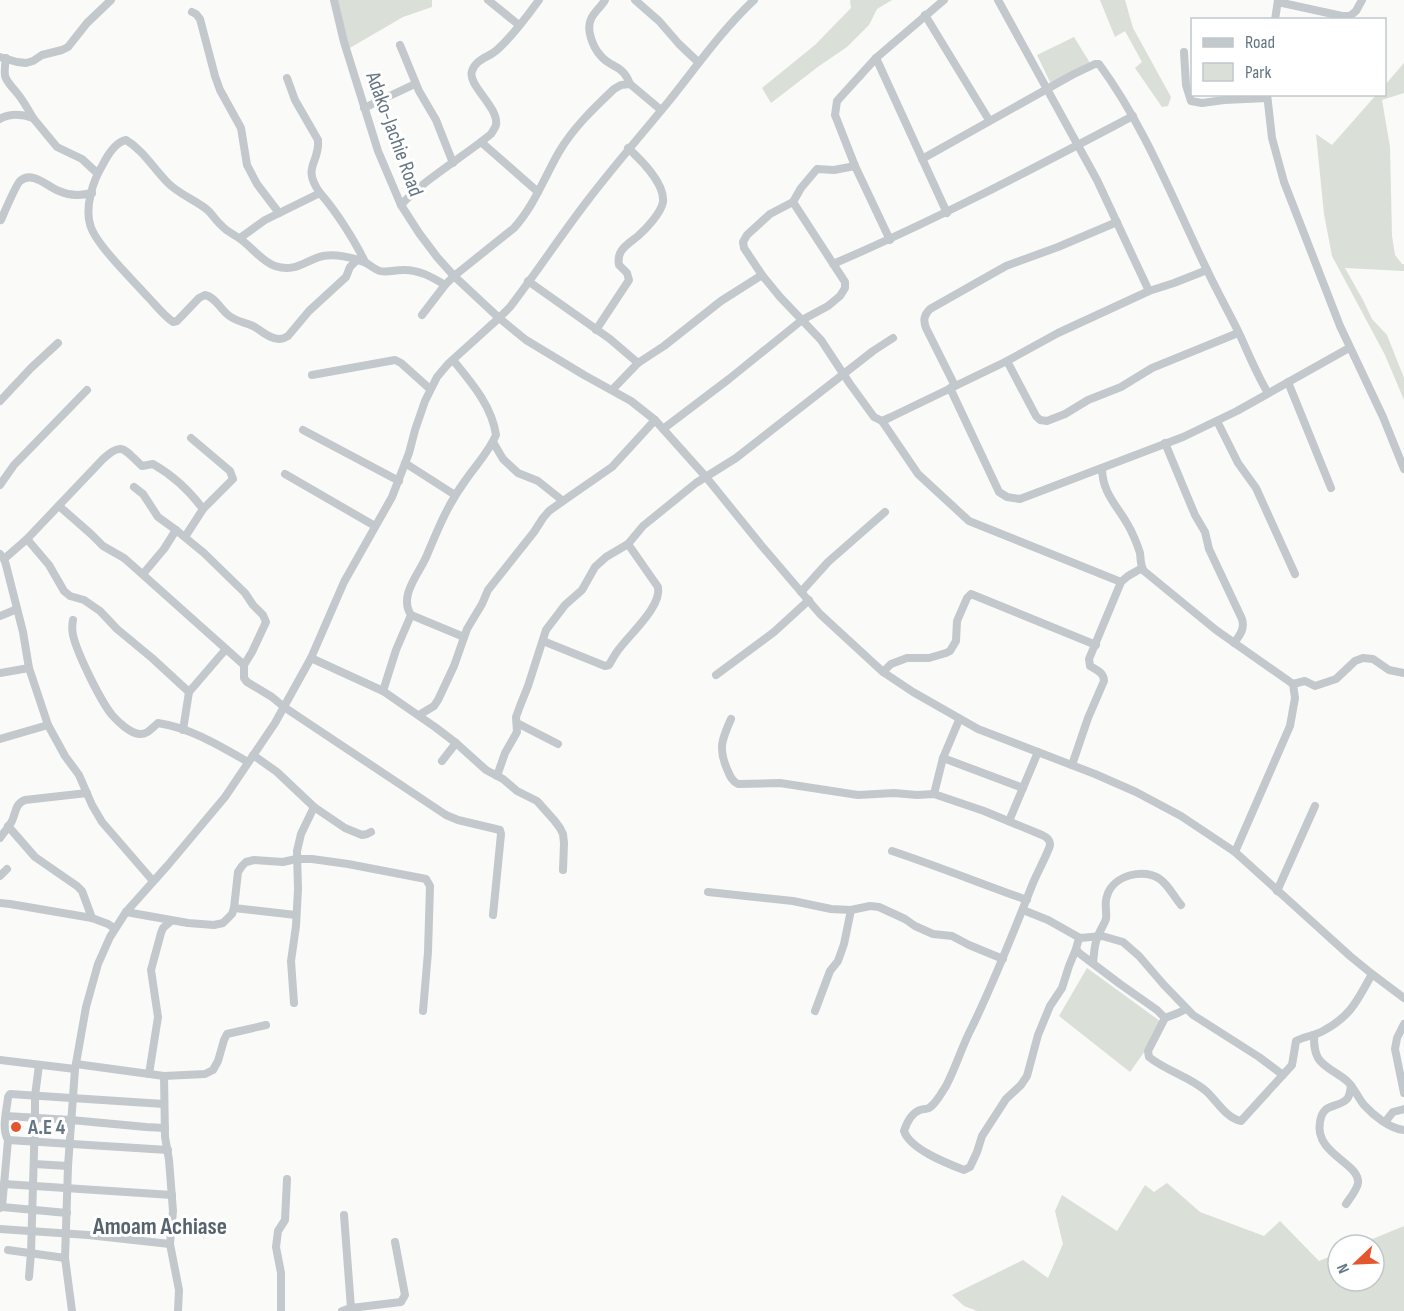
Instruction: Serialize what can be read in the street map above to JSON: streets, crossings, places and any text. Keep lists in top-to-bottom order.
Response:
{
  "streets": {
    "street": ["Adako-Jachie Road"]
  },
  "districts": ["Amoam Achiase"],
  "places": ["A.E 4"],
  "legend": ["Road", "Park"],
  "north": "bottom left"
}
